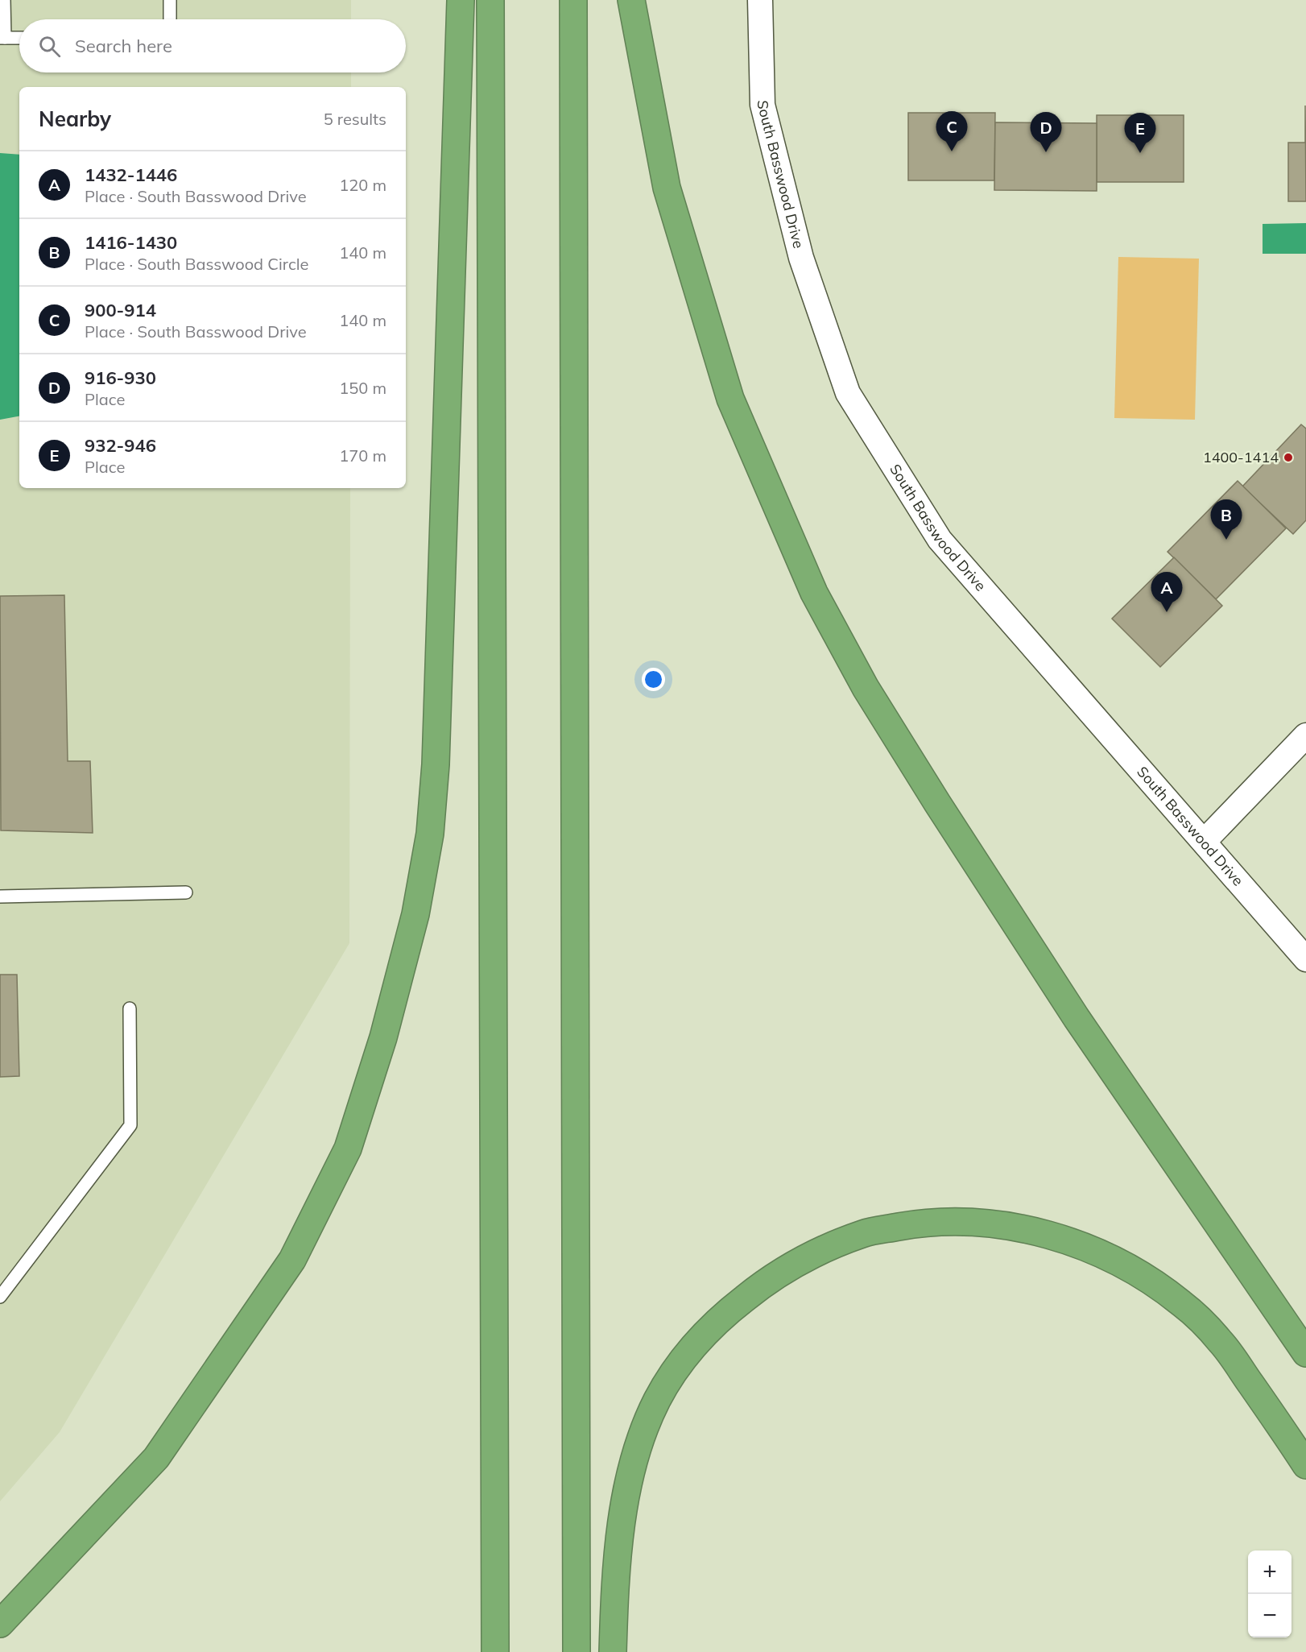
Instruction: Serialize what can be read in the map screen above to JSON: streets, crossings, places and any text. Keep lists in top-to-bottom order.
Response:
{
  "streets": {
    "street": ["South Basswood Drive"]
  },
  "places": ["1400-1414"],
  "page": {
    "search": "Search here",
    "heading": ["Nearby", "5 results"],
    "pins": [
      "C",
      "D",
      "E",
      "B",
      "A"
    ],
    "list": [
      {
        "mark": "A",
        "name": "1432-1446",
        "note": "Place · South Basswood Drive",
        "value": "120 m"
      },
      {
        "mark": "B",
        "name": "1416-1430",
        "note": "Place · South Basswood Circle",
        "value": "140 m"
      },
      {
        "mark": "C",
        "name": "900-914",
        "note": "Place · South Basswood Drive",
        "value": "140 m"
      },
      {
        "mark": "D",
        "name": "916-930",
        "note": "Place",
        "value": "150 m"
      },
      {
        "mark": "E",
        "name": "932-946",
        "note": "Place",
        "value": "170 m"
      }
    ],
    "map_buttons": ["+", "−"]
  }
}
